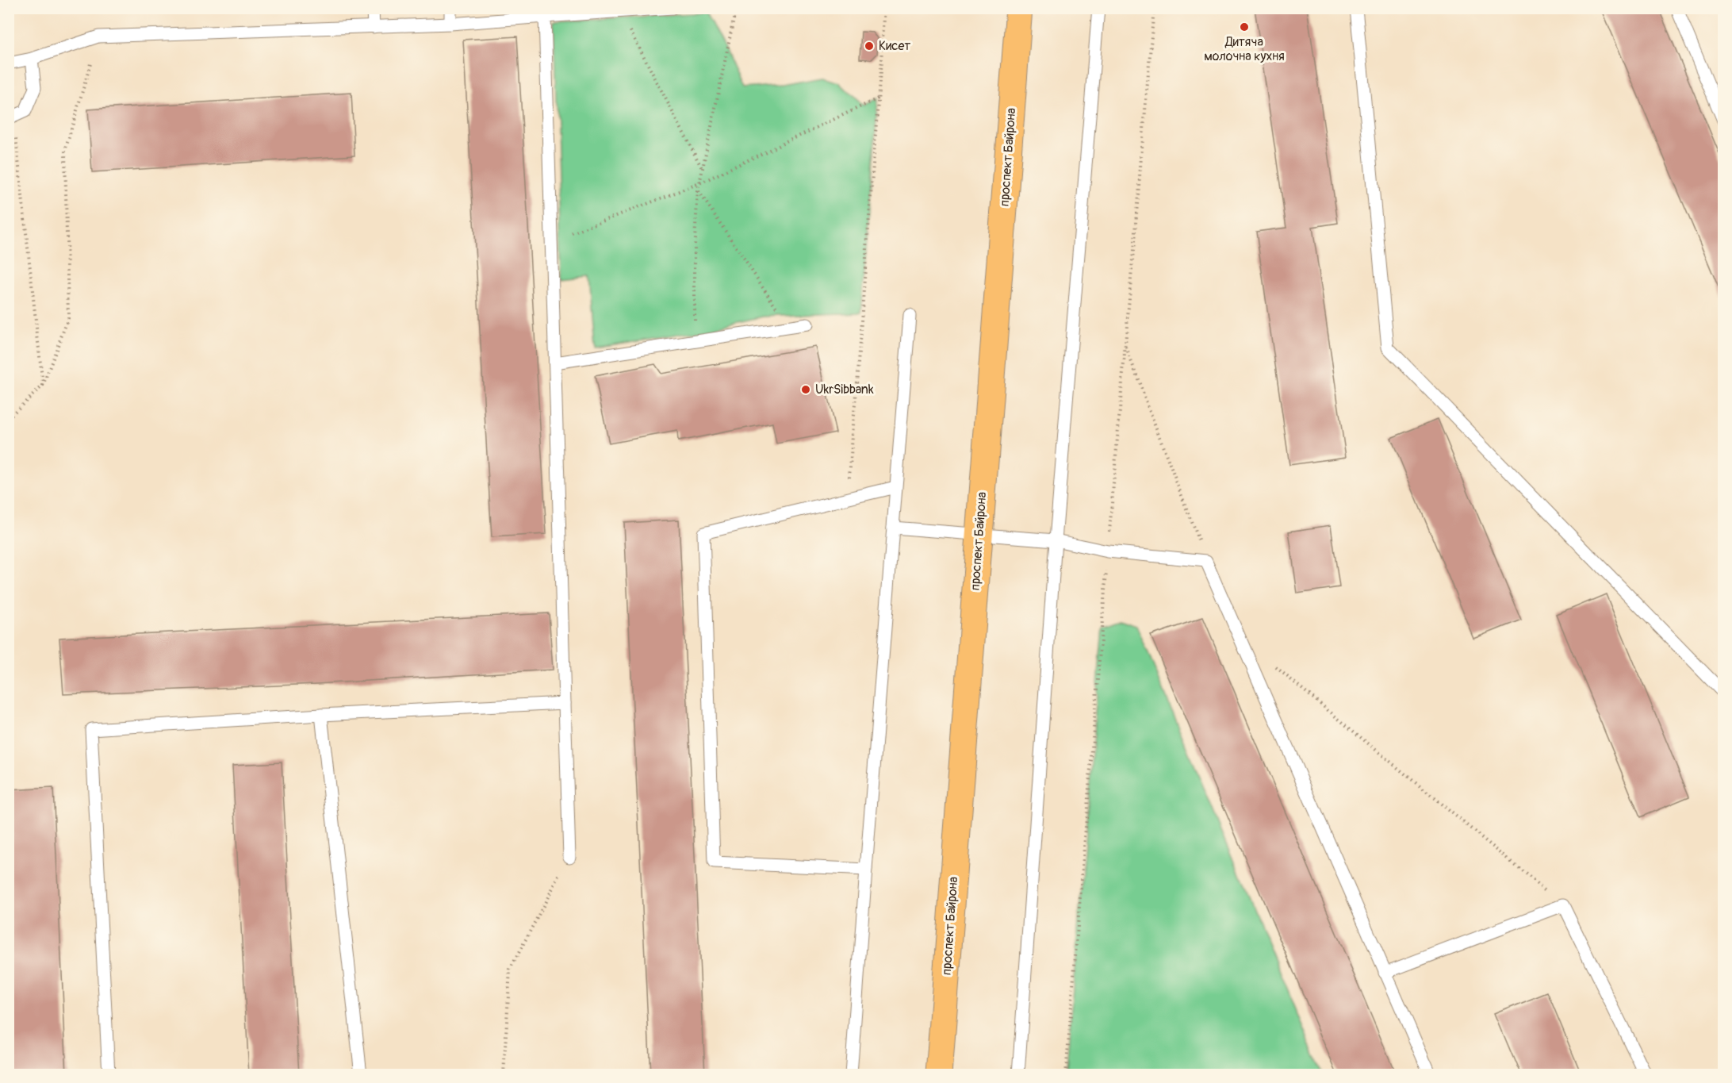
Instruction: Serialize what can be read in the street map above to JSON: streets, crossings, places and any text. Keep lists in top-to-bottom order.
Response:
{
  "streets": {
    "main road": ["проспект Байрона"]
  },
  "places": ["Дитяча молочна кухня", "Кисет", "UkrSibbank"]
}
